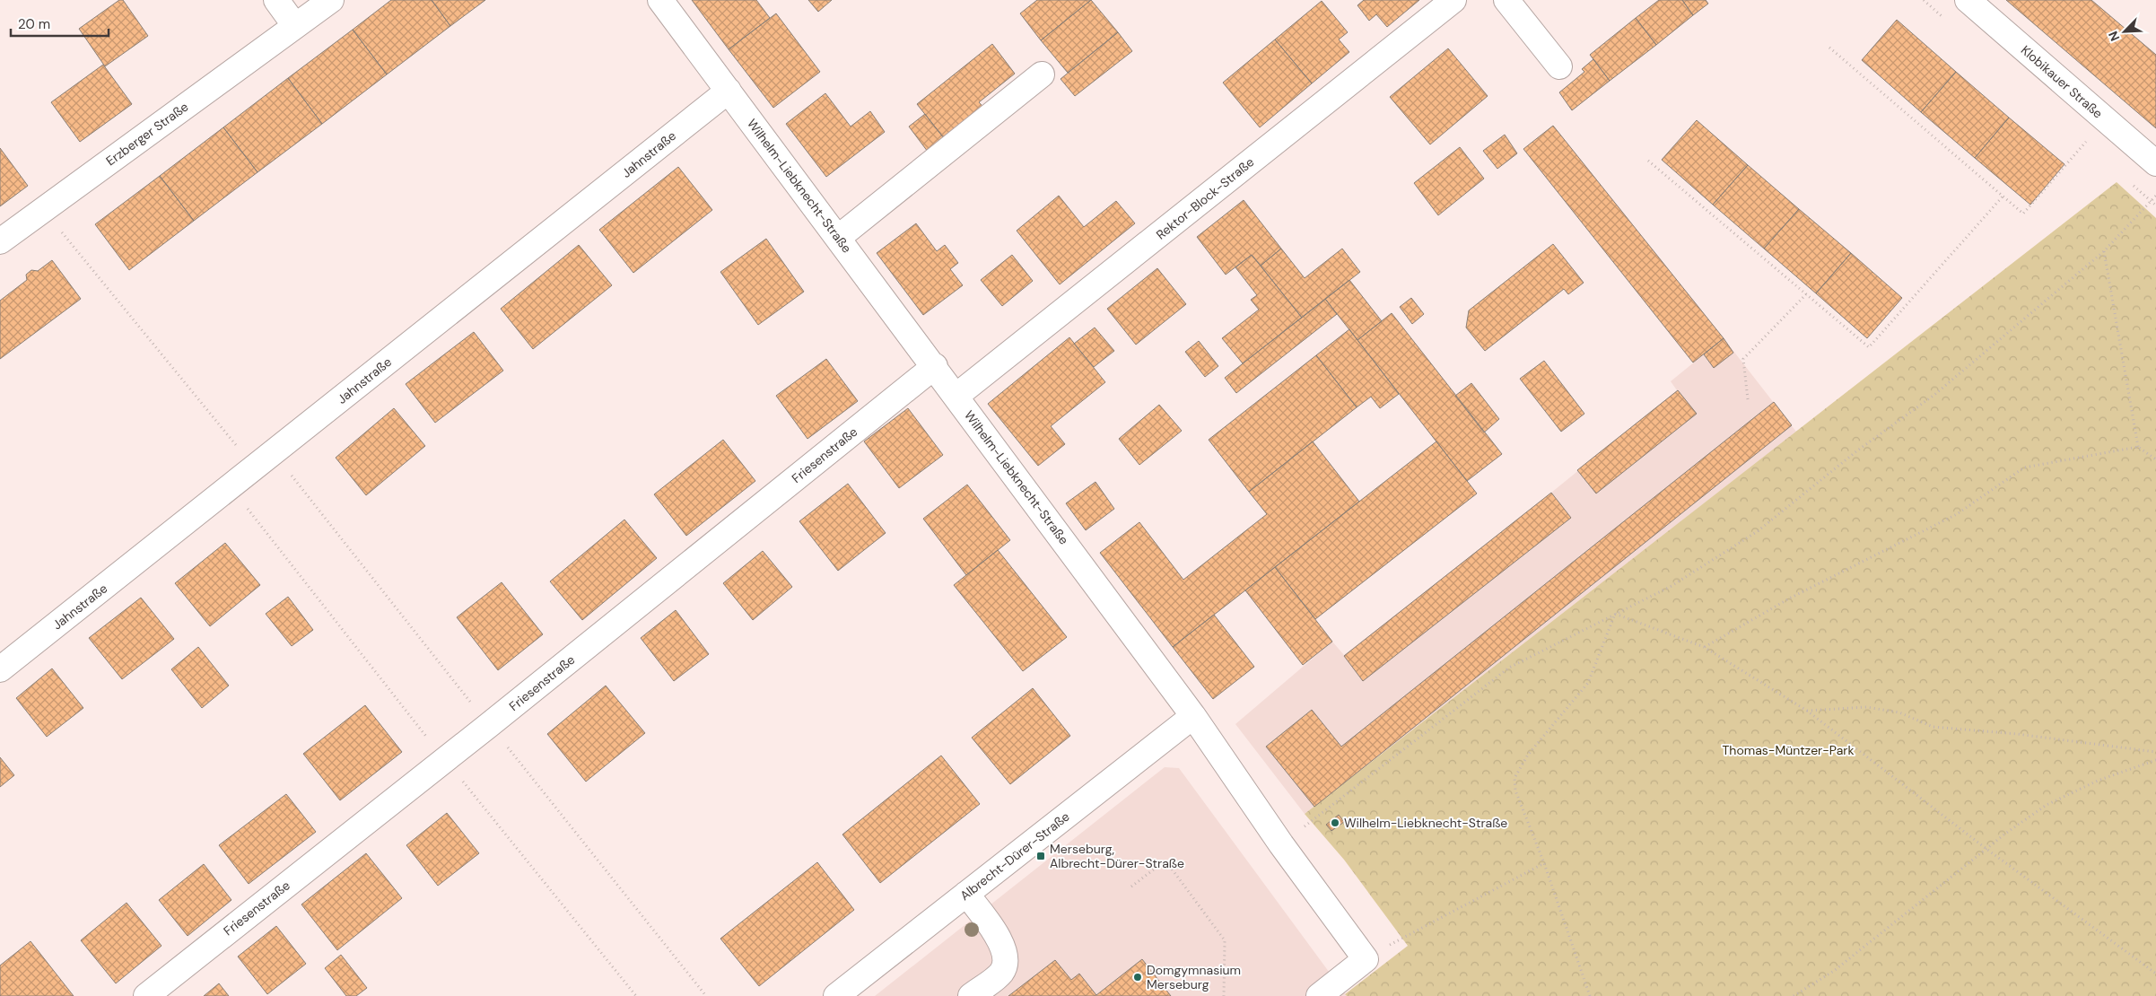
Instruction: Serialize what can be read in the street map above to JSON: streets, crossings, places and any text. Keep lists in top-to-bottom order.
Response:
{
  "streets": {
    "street": [
      "Klobikauer Straße",
      "Erzberger Straße",
      "Jahnstraße",
      "Wilhelm-Liebknecht-Straße",
      "Rektor-Block-Straße",
      "Friesenstraße",
      "Albrecht-Dürer-Straße"
    ]
  },
  "crossings": [
    ["Jahnstraße", "Wilhelm-Liebknecht-Straße"],
    ["Wilhelm-Liebknecht-Straße", "Rektor-Block-Straße"],
    ["Wilhelm-Liebknecht-Straße", "Friesenstraße"],
    ["Wilhelm-Liebknecht-Straße", "Albrecht-Dürer-Straße"]
  ],
  "parks": ["Thomas-Müntzer-Park"],
  "places": {
    "other": ["Wilhelm-Liebknecht-Straße", "Domgymnasium Merseburg"],
    "transit": ["Merseburg, Albrecht-Dürer-Straße"]
  },
  "scale_bar": "20 m",
  "north": "bottom left"
}
